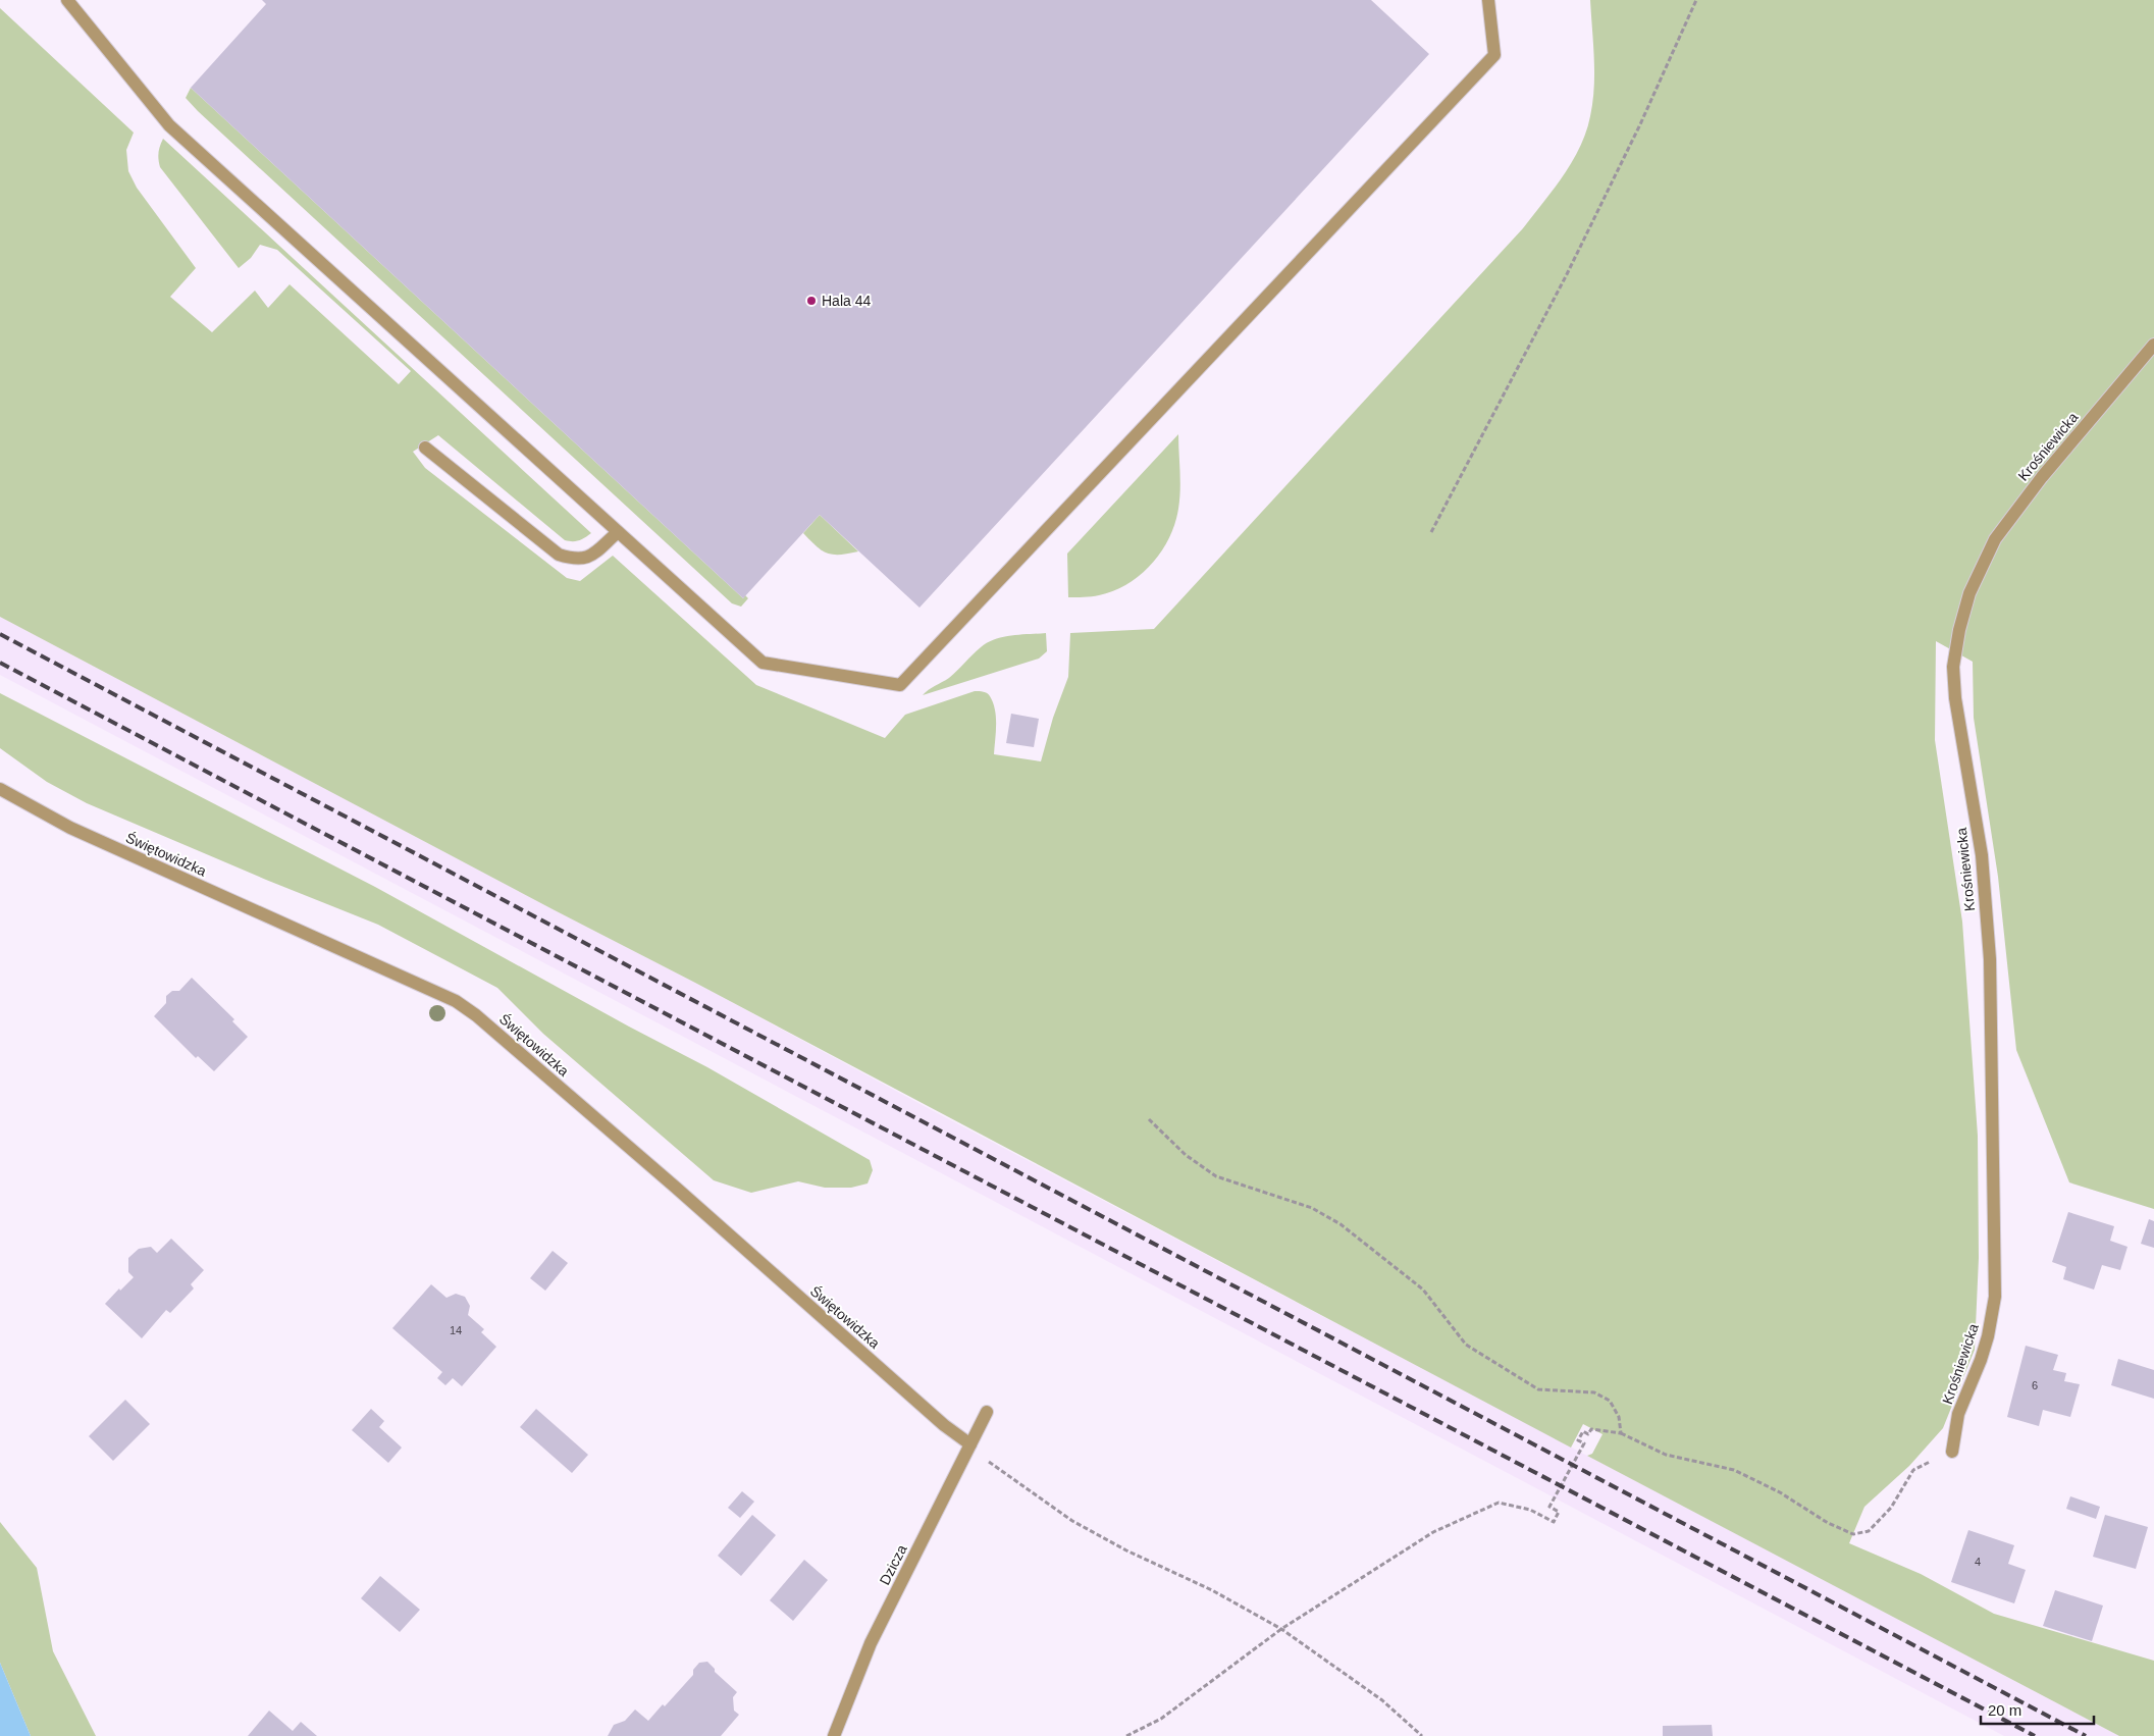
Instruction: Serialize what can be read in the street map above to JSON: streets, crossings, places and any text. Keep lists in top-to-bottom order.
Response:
{
  "streets": {
    "street": ["Krośniewicka", "Świętowidzka", "Dzicza"]
  },
  "crossings": [
    ["Świętowidzka", "Dzicza"]
  ],
  "places": ["Hala 44"],
  "house_numbers": ["14", "6", "4"],
  "scale_bar": "20 m"
}
